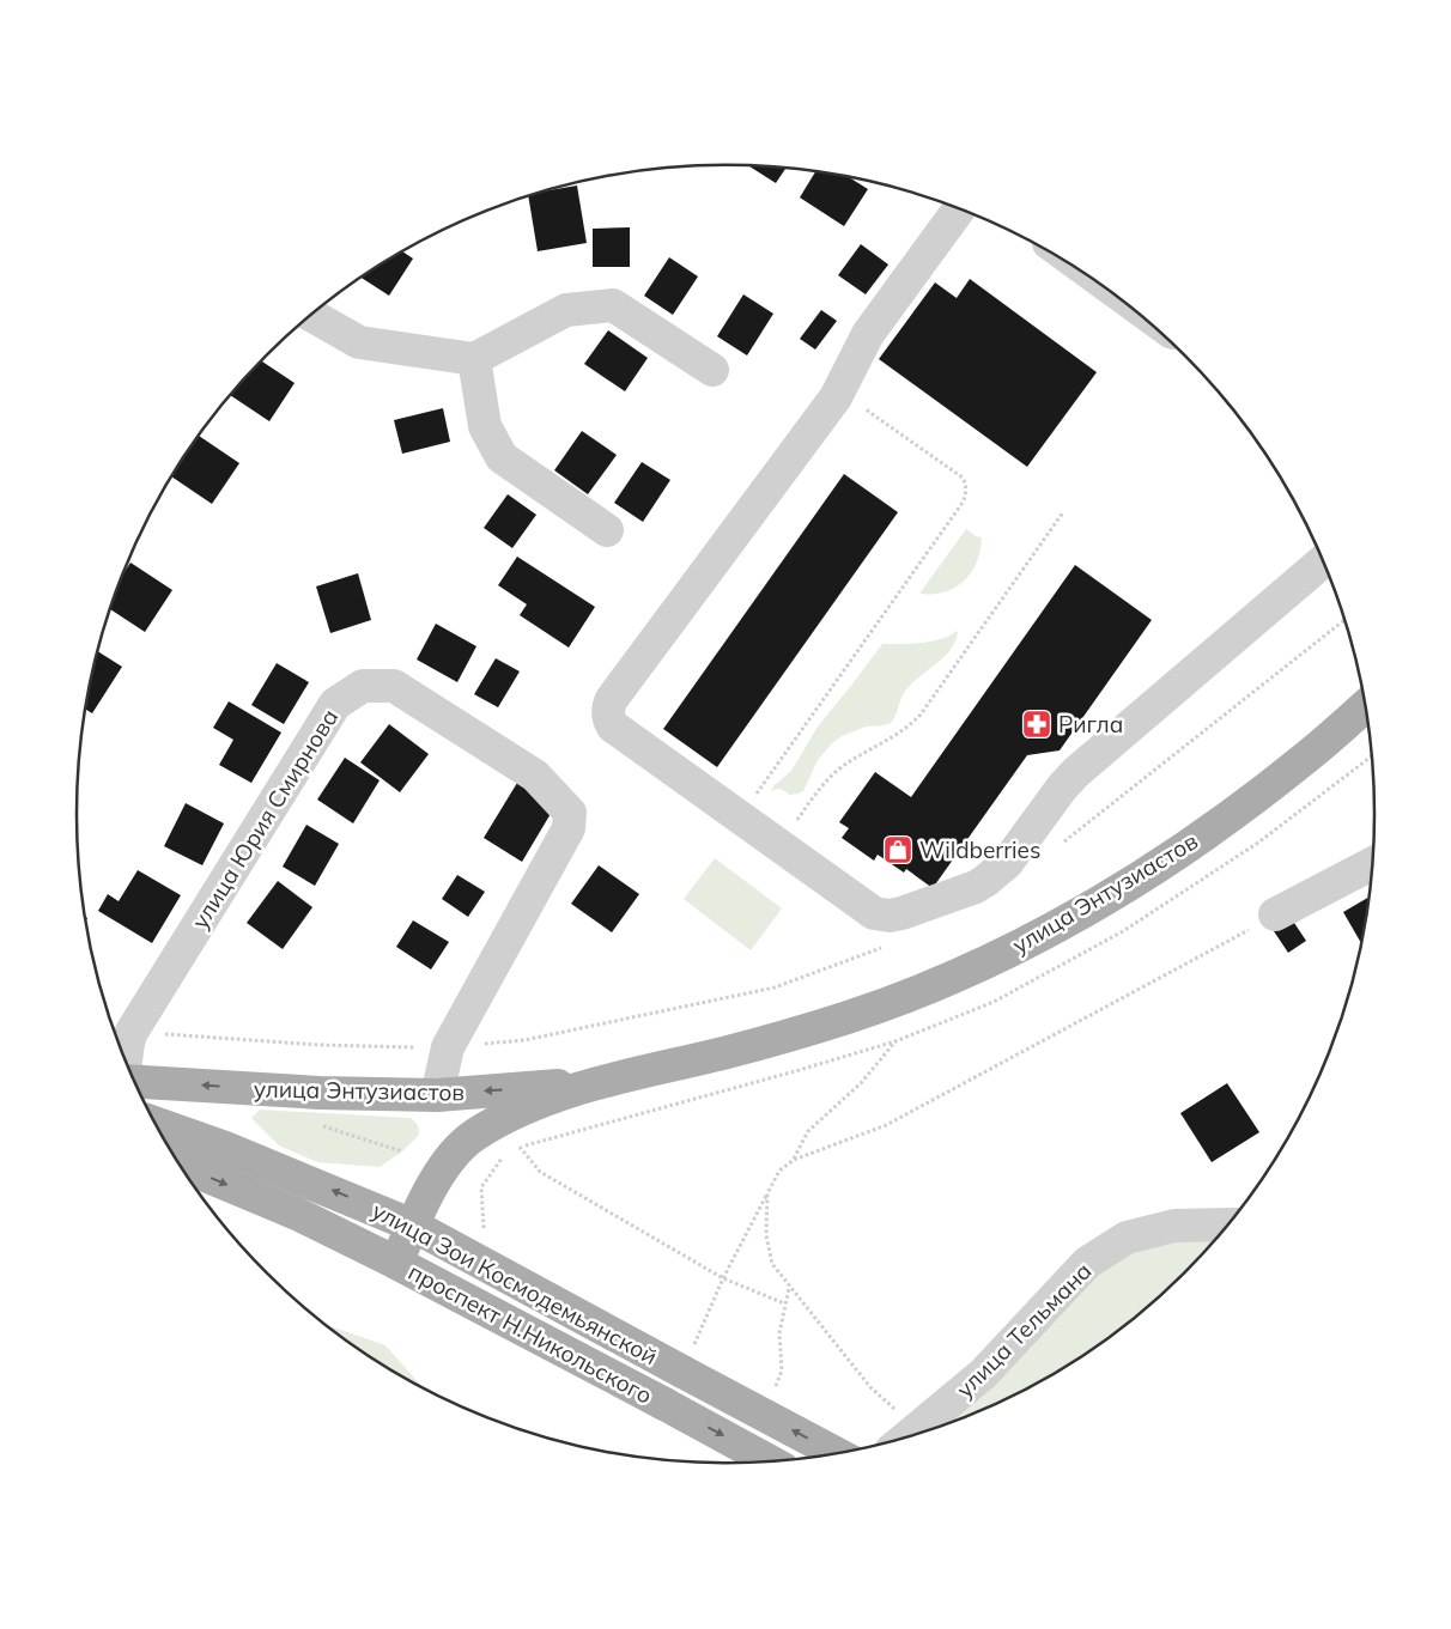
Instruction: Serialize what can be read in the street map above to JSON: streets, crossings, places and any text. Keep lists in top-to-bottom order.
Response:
{
  "streets": {
    "main road": ["улица Энтузиастов", "улица Зои Космодемьянской", "проспект Н.Никольского"],
    "street": ["улица Юрия Смирнова", "улица Тельмана"]
  },
  "crossings": [
    ["улица Юрия Смирнова", "улица Энтузиастов"],
    ["улица Энтузиастов", "улица Зои Космодемьянской"],
    ["улица Энтузиастов", "проспект Н.Никольского"],
    ["улица Зои Космодемьянской", "проспект Н.Никольского"]
  ],
  "one_way": ["проспект Н.Никольского"],
  "places": {
    "pharmacy": ["Ригла"],
    "shop": ["Wildberries"]
  }
}
